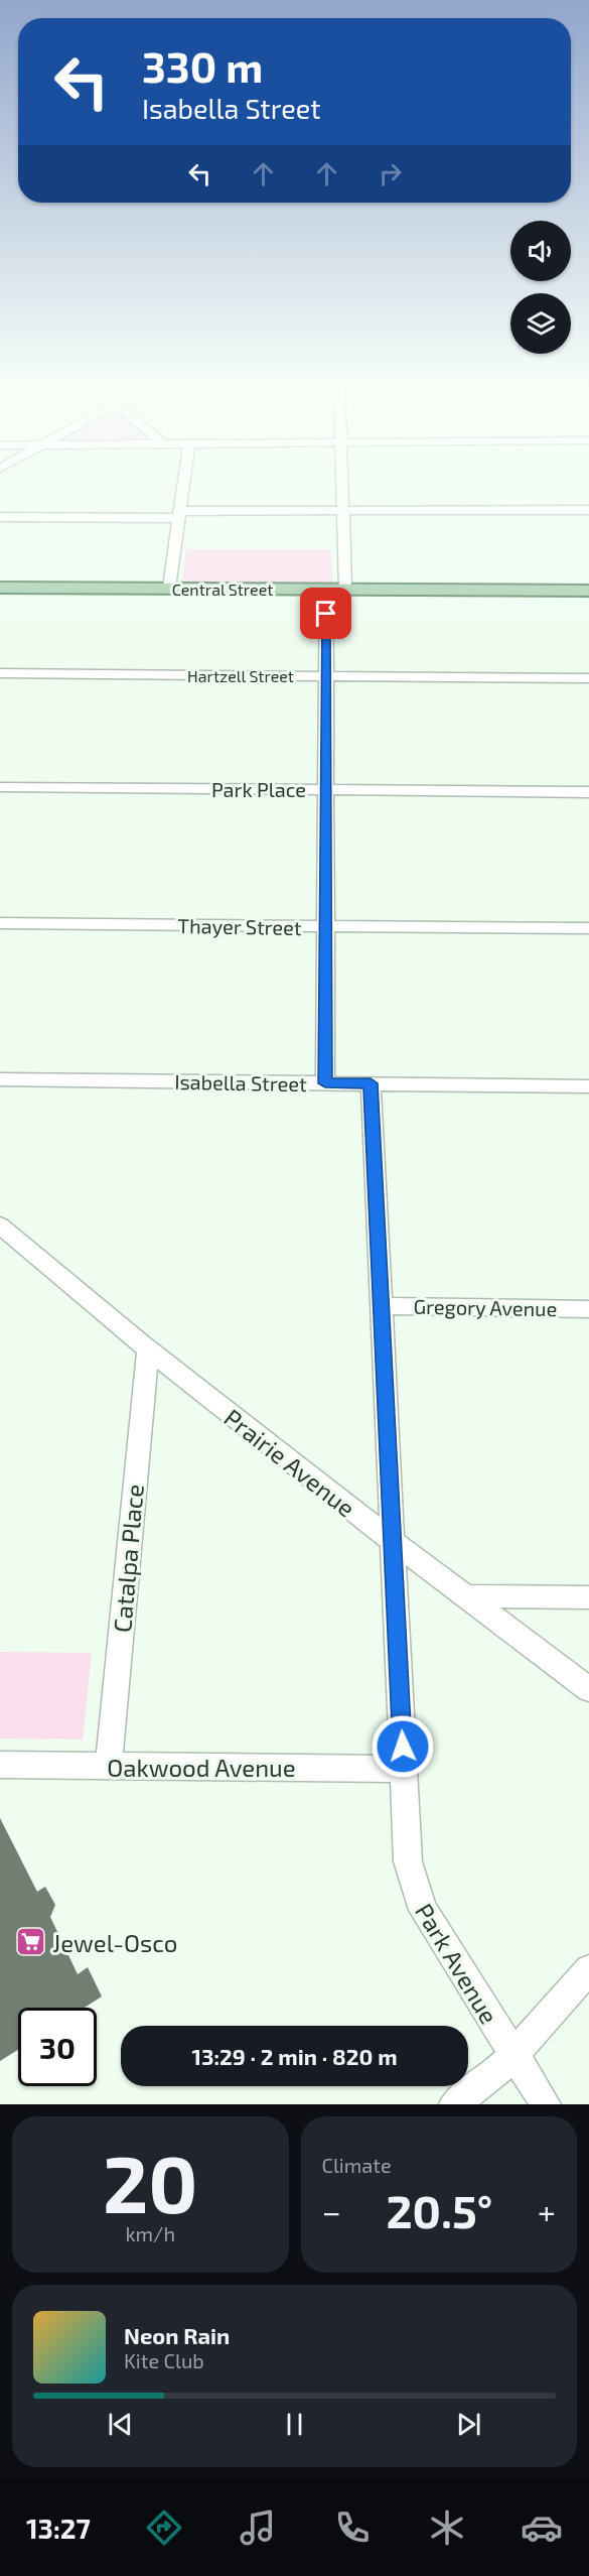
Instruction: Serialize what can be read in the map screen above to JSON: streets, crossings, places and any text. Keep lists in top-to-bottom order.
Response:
{
  "streets": {
    "main road": ["Central Street"],
    "street": [
      "Hartzell Street",
      "Park Place",
      "Thayer Street",
      "Isabella Street",
      "Gregory Avenue",
      "Prairie Avenue",
      "Catalpa Place",
      "Oakwood Avenue",
      "Park Avenue"
    ]
  },
  "crossings": [
    ["Isabella Street", "Park Avenue"],
    ["Gregory Avenue", "Park Avenue"],
    ["Prairie Avenue", "Catalpa Place"],
    ["Prairie Avenue", "Park Avenue"],
    ["Catalpa Place", "Oakwood Avenue"],
    ["Oakwood Avenue", "Park Avenue"]
  ],
  "places": {
    "supermarket": ["Jewel-Osco"]
  },
  "page": {
    "turn": ["330 m", "Isabella Street"],
    "limit": "30",
    "trip": "13:29 · 2 min · 820 m",
    "tile": [
      ["20", "km/h"],
      "Climate"
    ],
    "heat": ["−", "20.5°", "+"],
    "song": ["Neon Rain", "Kite Club"],
    "tabs": "13:27"
  }
}
